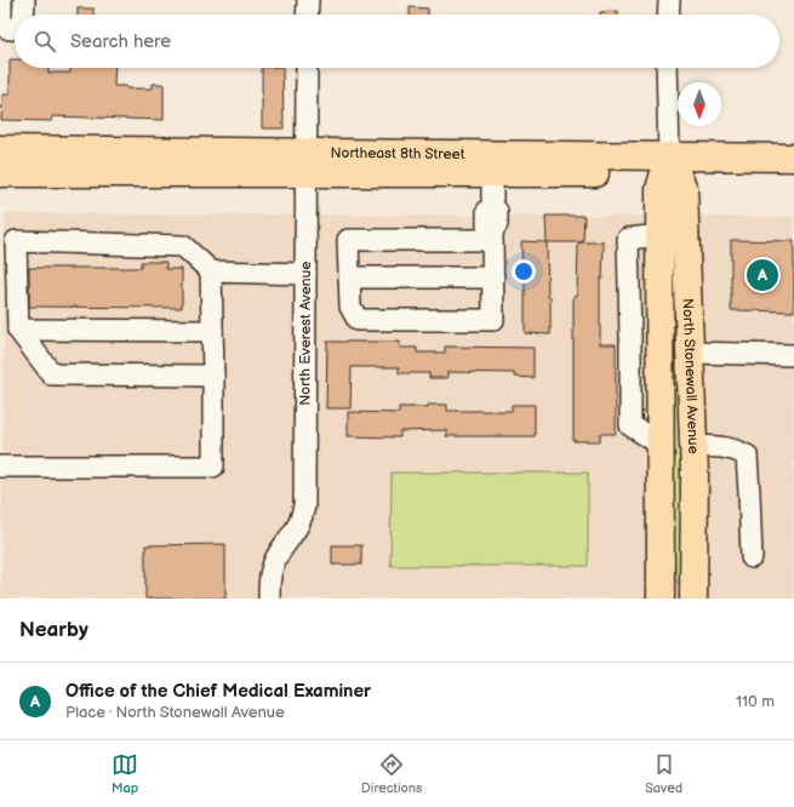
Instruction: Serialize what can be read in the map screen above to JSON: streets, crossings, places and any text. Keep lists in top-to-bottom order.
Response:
{
  "streets": {
    "main road": ["Northeast 8th Street", "North Stonewall Avenue"],
    "street": ["North Everest Avenue"]
  },
  "crossings": [
    ["Northeast 8th Street", "North Everest Avenue"],
    ["Northeast 8th Street", "North Stonewall Avenue"]
  ],
  "north": "bottom",
  "page": {
    "search": "Search here",
    "pins": "A",
    "heading": "Nearby",
    "list": [
      {
        "mark": "A",
        "name": "Office of the Chief Medical Examiner",
        "note": "Place · North Stonewall Avenue",
        "value": "110 m"
      }
    ],
    "nav": ["Map", "Directions", "Saved"]
  }
}
